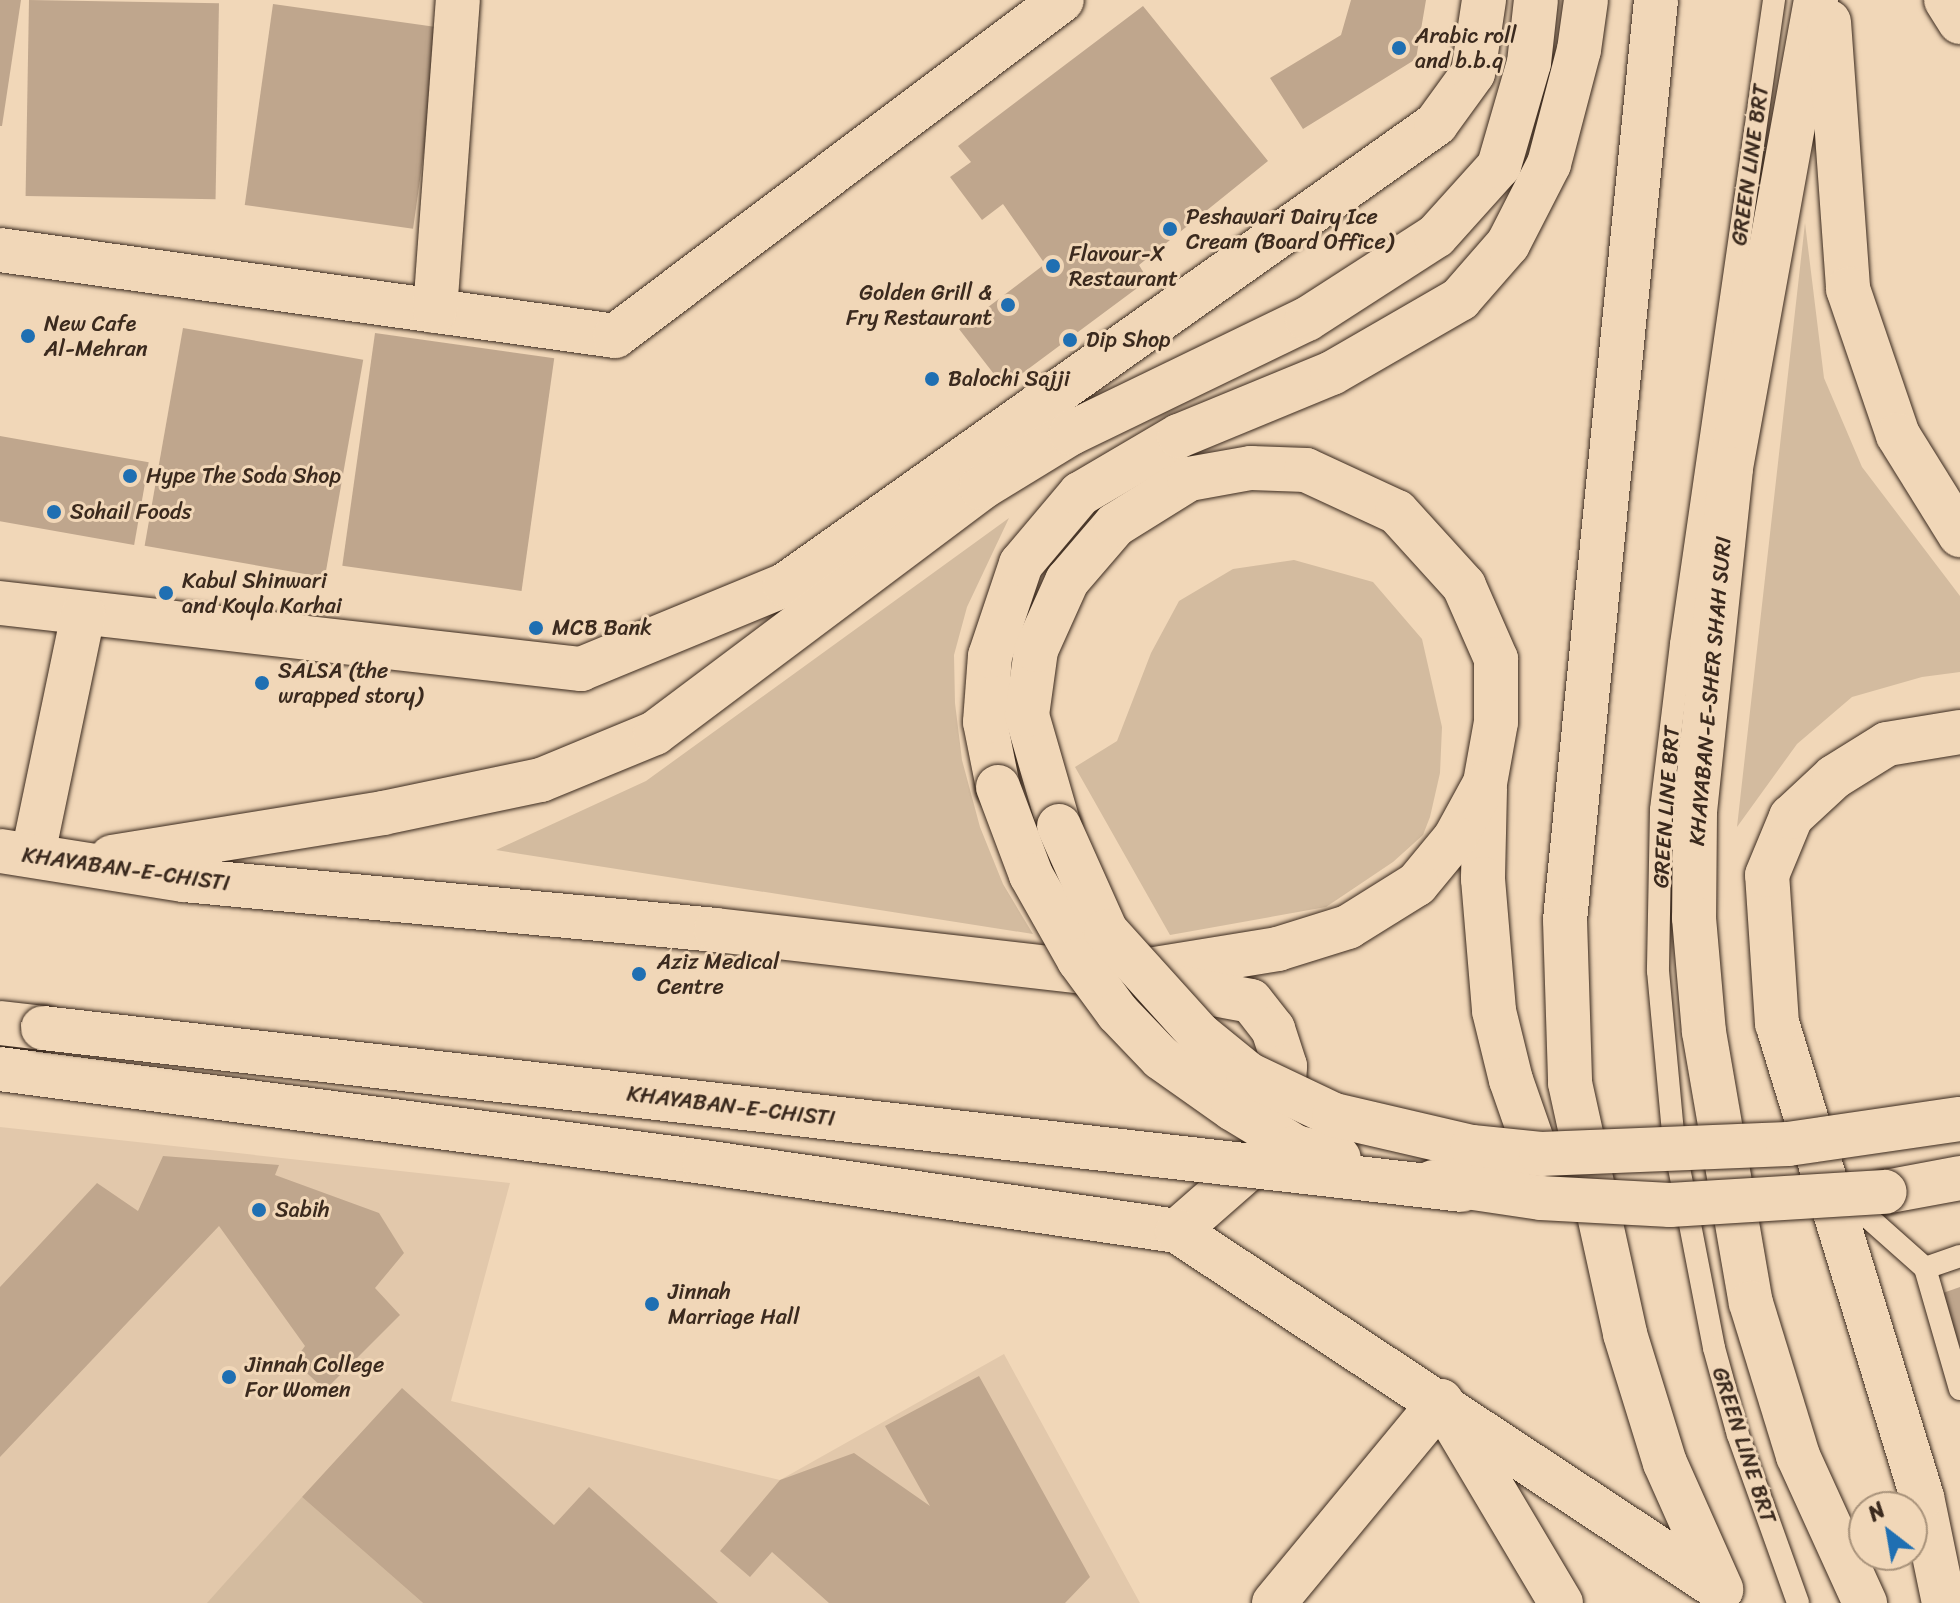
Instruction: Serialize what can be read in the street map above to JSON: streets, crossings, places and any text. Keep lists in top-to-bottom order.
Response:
{
  "streets": {
    "main road": ["KHAYABAN-E-SHER SHAH SURI", "KHAYABAN-E-CHISTI"],
    "lane": ["GREEN LINE BRT"]
  },
  "places": [
    "Arabic roll and b.b.q",
    "Peshawari Dairy Ice Cream (Board Office)",
    "Flavour-X Restaurant",
    "Golden Grill & Fry Restaurant",
    "New Cafe Al-Mehran",
    "Dip Shop",
    "Balochi Sajji",
    "Hype The Soda Shop",
    "Sohail Foods",
    "Kabul Shinwari and Koyla Karhai",
    "MCB Bank",
    "SALSA (the wrapped story)",
    "Aziz Medical Centre",
    "Sabih",
    "Jinnah Marriage Hall",
    "Jinnah College For Women"
  ],
  "north": "top left"
}
